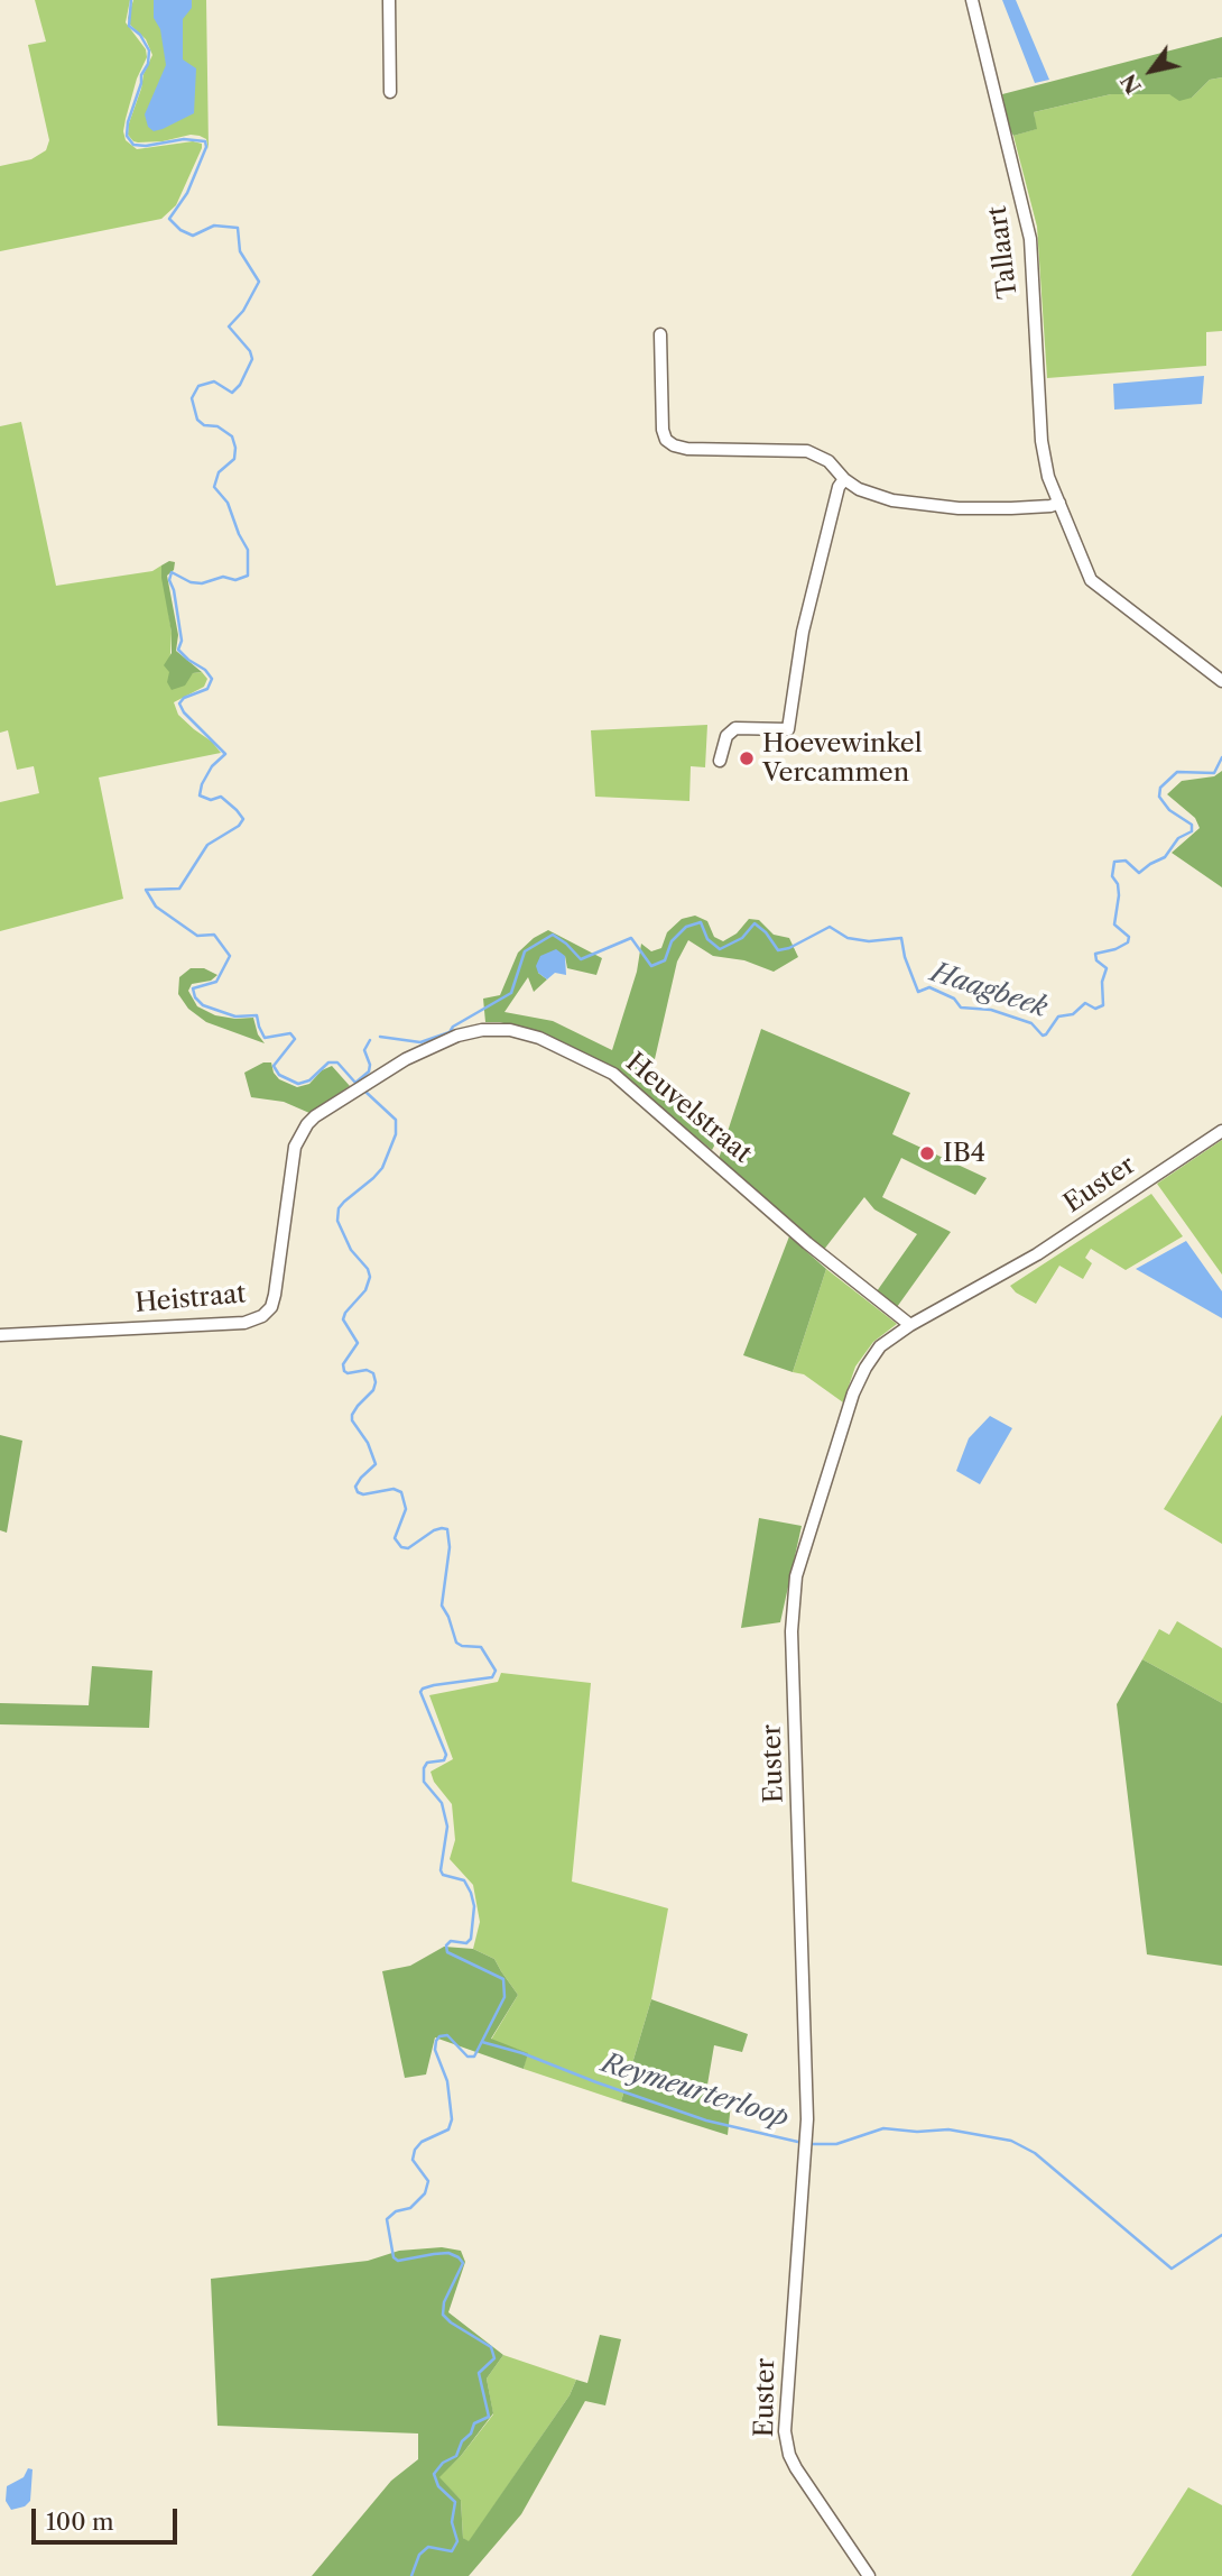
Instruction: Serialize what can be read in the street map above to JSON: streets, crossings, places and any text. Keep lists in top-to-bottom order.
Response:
{
  "streets": {
    "street": [
      "Tallaart",
      "Heuvelstraat",
      "Euster",
      "Heistraat"
    ]
  },
  "crossings": [
    ["Heuvelstraat", "Euster"],
    ["Heuvelstraat", "Heistraat"]
  ],
  "water": ["Haagbeek", "Reymeurterloop"],
  "places": ["Hoevewinkel Vercammen", "IB4"],
  "scale_bar": "100 m",
  "north": "bottom left"
}
